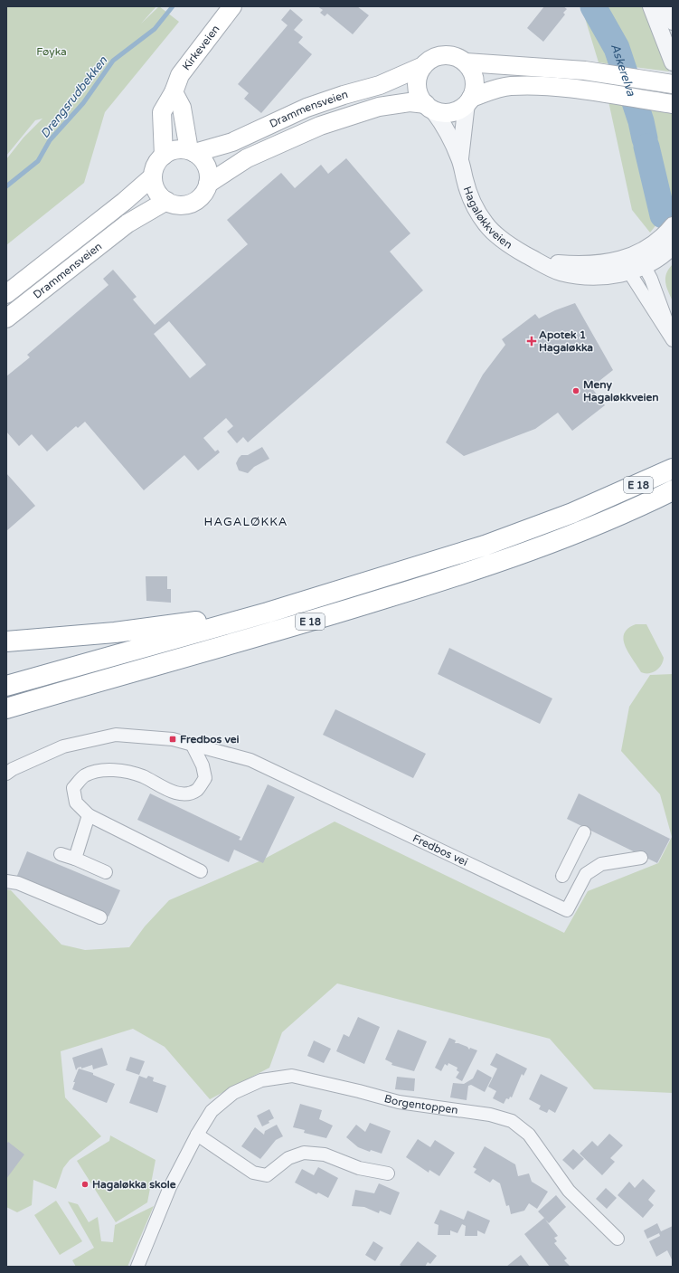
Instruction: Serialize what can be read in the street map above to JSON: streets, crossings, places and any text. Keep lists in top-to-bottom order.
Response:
{
  "streets": {
    "highway": ["E 18"],
    "main road": ["Kirkeveien", "Drammensveien"],
    "street": ["Hagaløkkveien", "Fredbos vei", "Borgentoppen"]
  },
  "crossings": [
    ["Kirkeveien", "Drammensveien"],
    ["Drammensveien", "Hagaløkkveien"]
  ],
  "districts": ["HAGALØKKA"],
  "water": ["Askerelva", "Drengsrudbekken"],
  "parks": ["Føyka"],
  "places": {
    "health": ["Apotek 1 Hagaløkka"],
    "other": ["Meny Hagaløkkveien", "Hagaløkka skole"],
    "transit": ["Fredbos vei"]
  }
}
